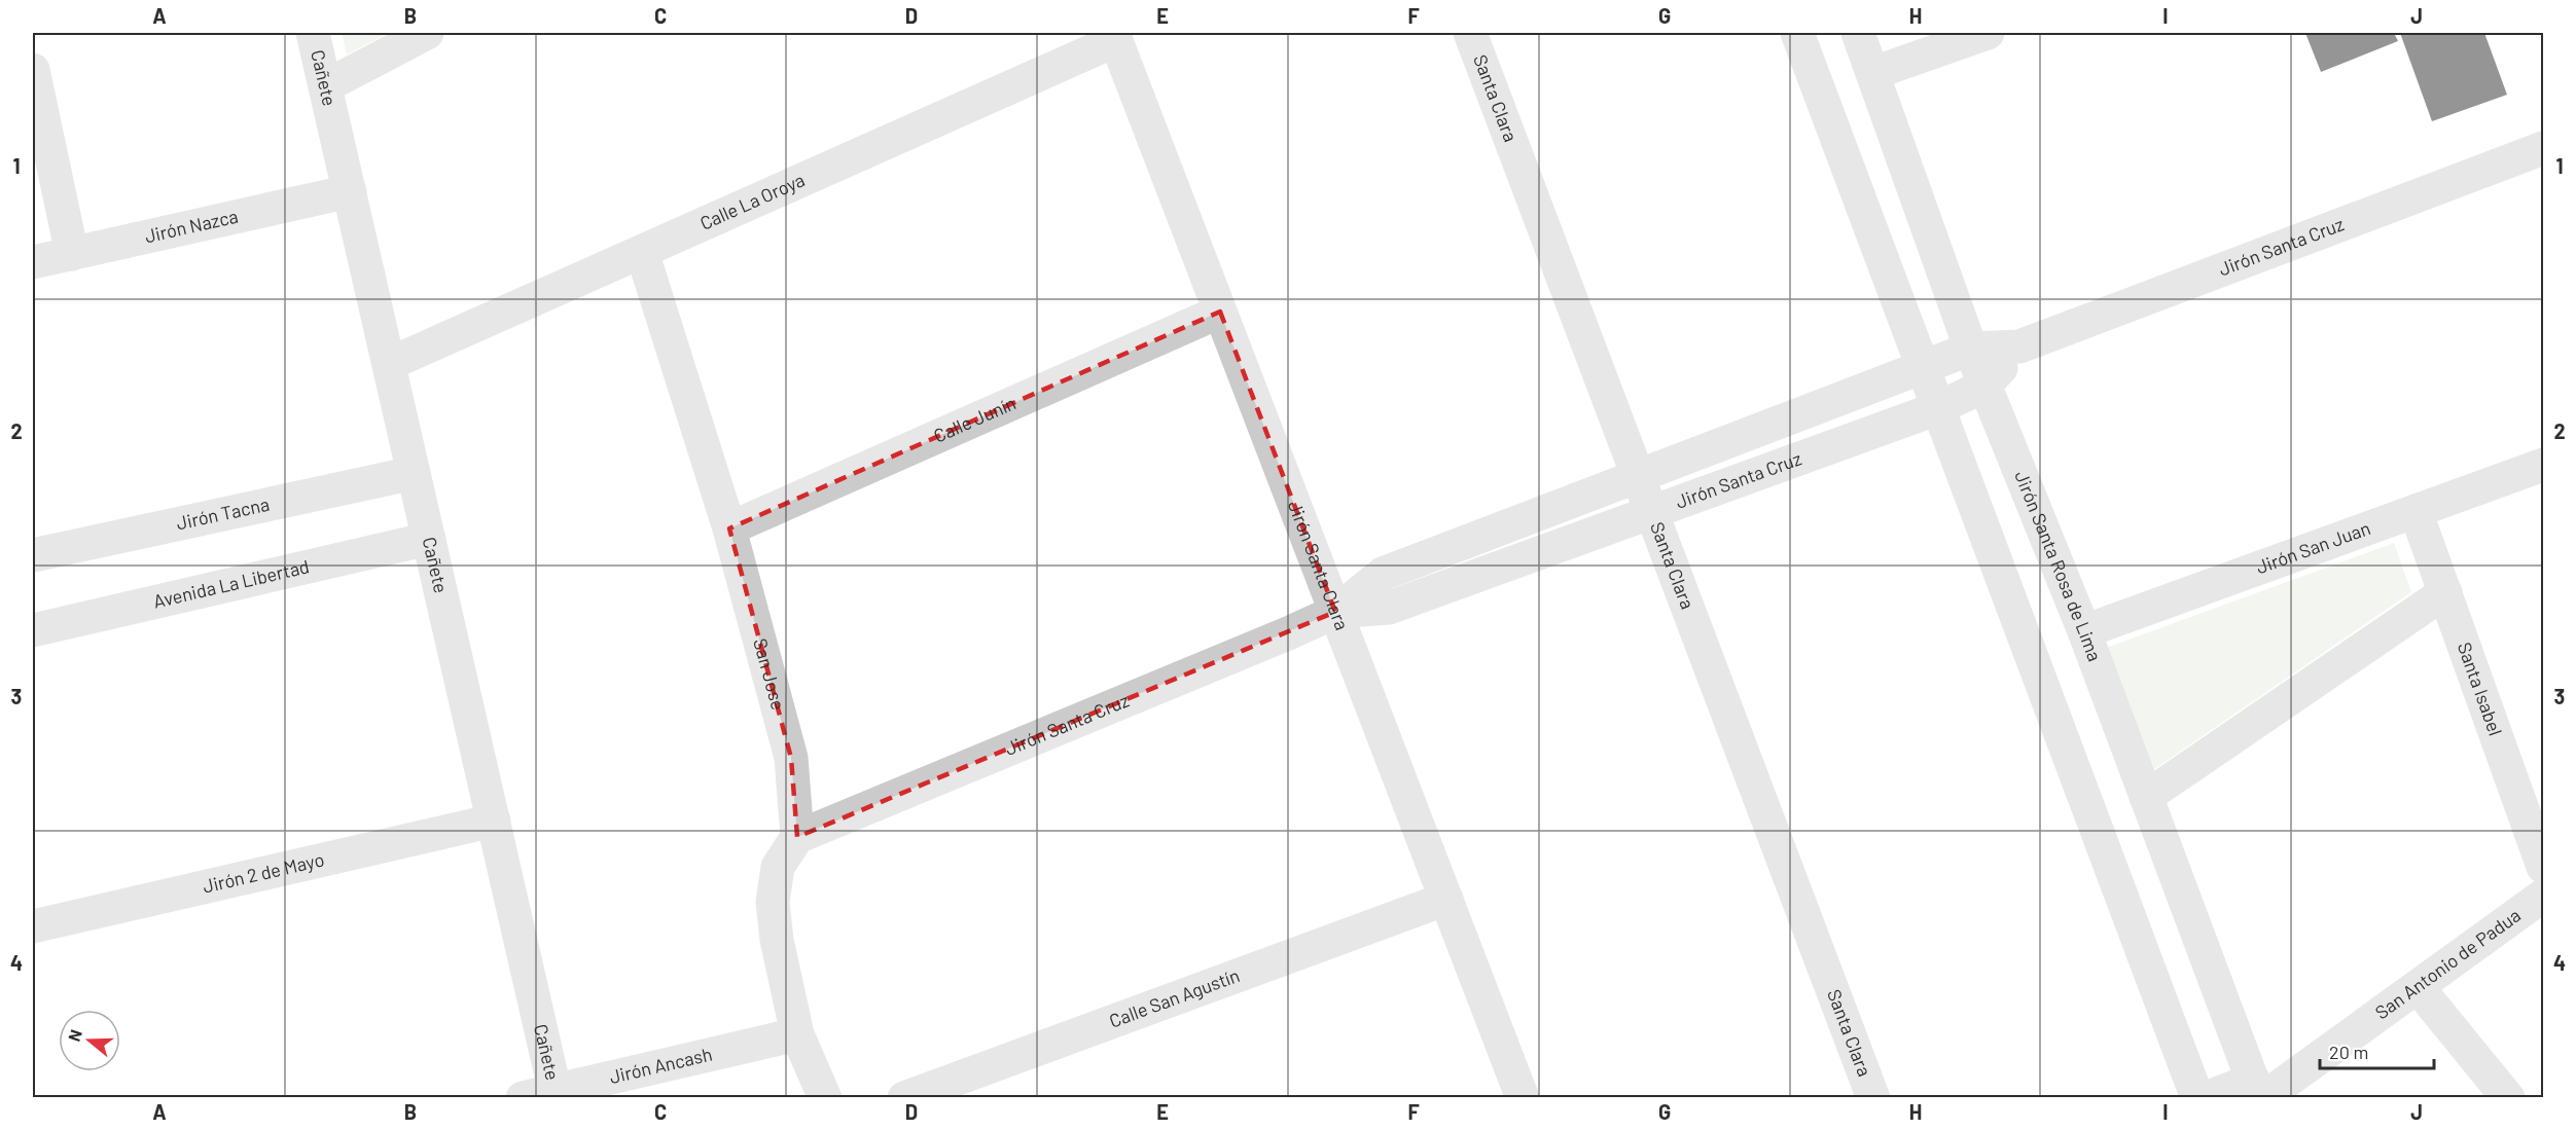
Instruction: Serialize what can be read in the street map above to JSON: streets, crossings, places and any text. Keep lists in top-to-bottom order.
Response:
{
  "streets": {
    "street": [
      "Cañete",
      "Santa Clara",
      "Calle La Oroya",
      "Jirón Nazca",
      "Jirón Santa Cruz",
      "Calle Junín",
      "Jirón Tacna",
      "Jirón San Juan",
      "Jirón Santa Clara",
      "Jirón Santa Rosa de Lima",
      "Avenida La Libertad",
      "San Jose",
      "Santa Isabel",
      "Jirón 2 de Mayo",
      "San Antonio de Padua",
      "Calle San Agustín",
      "Jirón Ancash"
    ]
  },
  "crossings": [
    ["Cañete", "Calle La Oroya"],
    ["Cañete", "Jirón Nazca"],
    ["Cañete", "Jirón Tacna"],
    ["Cañete", "Avenida La Libertad"],
    ["Cañete", "Jirón 2 de Mayo"],
    ["Cañete", "Jirón Ancash"],
    ["Santa Clara", "Jirón Santa Cruz"],
    ["Calle La Oroya", "Jirón Santa Clara"],
    ["Calle La Oroya", "San Jose"],
    ["Jirón Santa Cruz", "Jirón Santa Clara"],
    ["Jirón Santa Cruz", "Jirón Santa Rosa de Lima"],
    ["Jirón Santa Cruz", "San Jose"],
    ["Calle Junín", "Jirón Santa Clara"],
    ["Calle Junín", "San Jose"],
    ["Jirón San Juan", "Jirón Santa Rosa de Lima"],
    ["Jirón San Juan", "Santa Isabel"],
    ["Jirón Santa Clara", "Calle San Agustín"],
    ["Jirón Santa Rosa de Lima", "San Antonio de Padua"]
  ],
  "scale_bar": "20 m",
  "north": "left",
  "grid": {
    "columns": [
      "A",
      "B",
      "C",
      "D",
      "E",
      "F",
      "G",
      "H",
      "I",
      "J"
    ],
    "rows": [
      "1",
      "2",
      "3",
      "4"
    ]
  }
}
